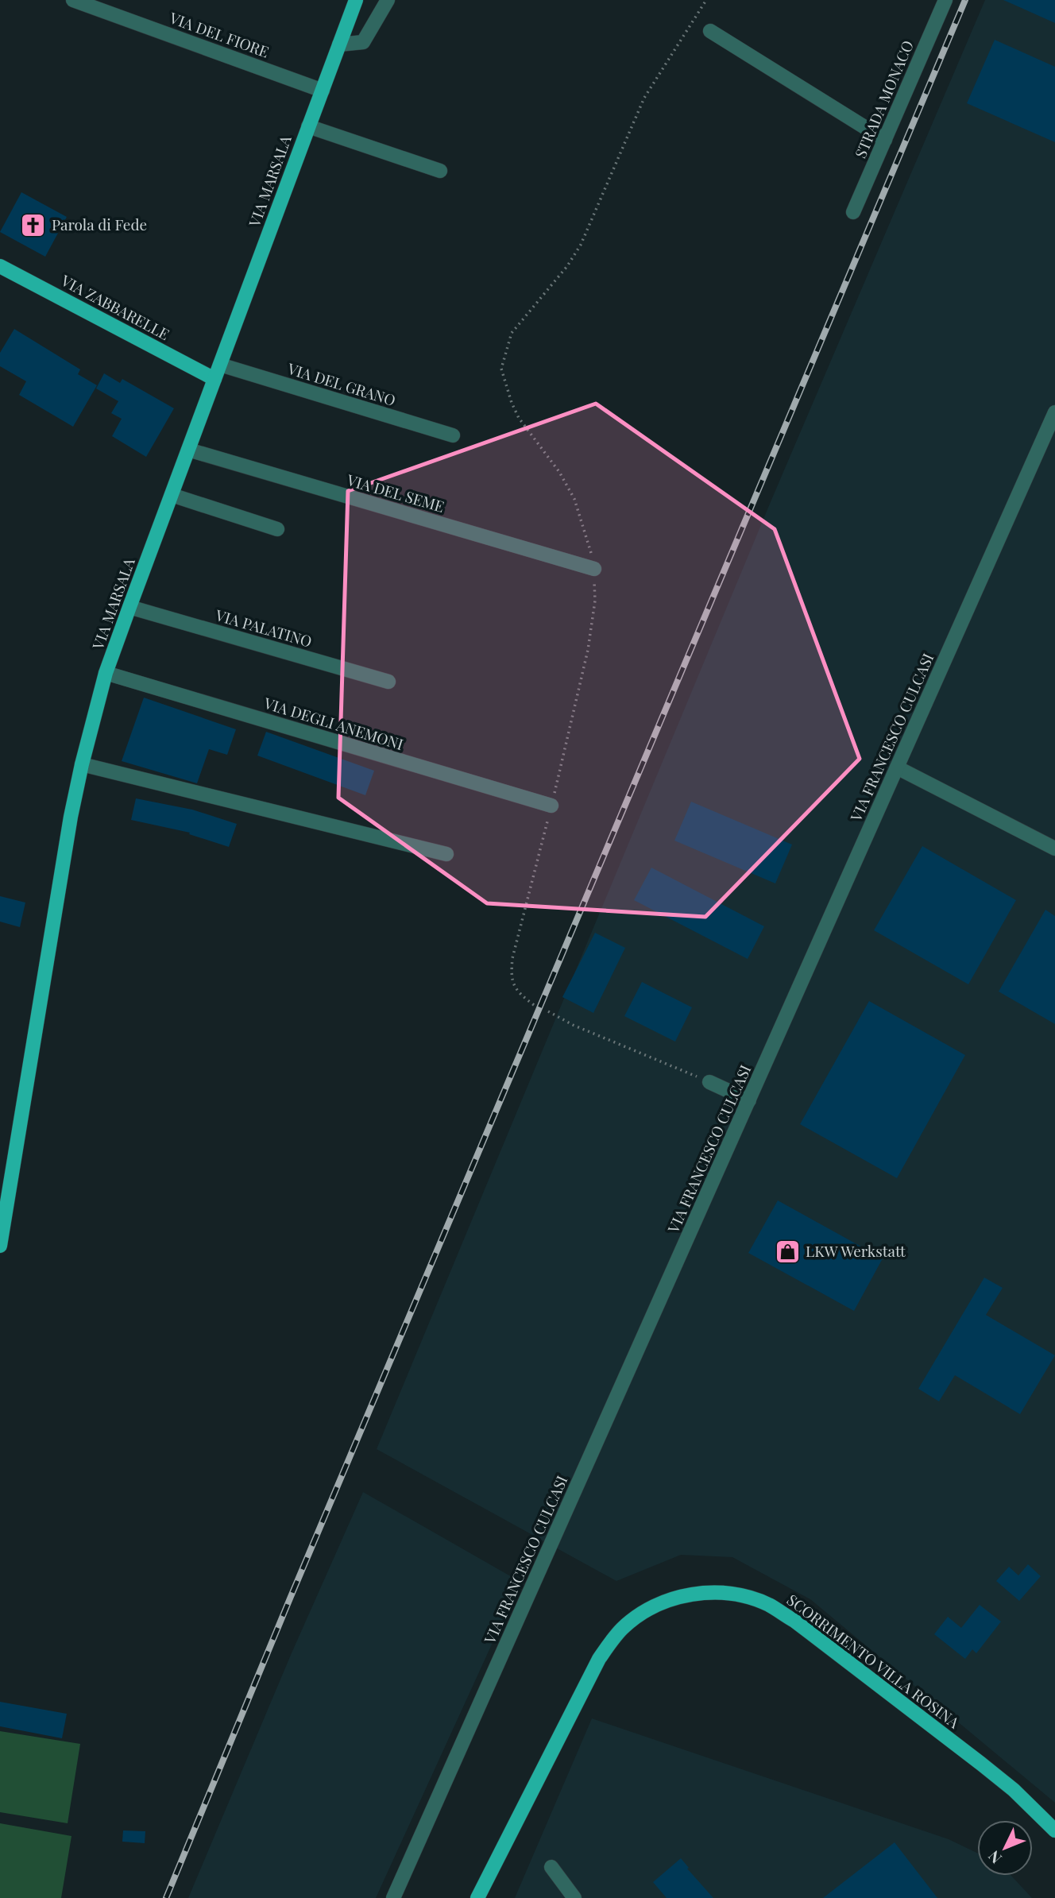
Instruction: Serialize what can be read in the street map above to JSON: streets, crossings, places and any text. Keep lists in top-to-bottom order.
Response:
{
  "streets": {
    "main road": ["VIA MARSALA", "VIA ZABBARELLE", "SCORRIMENTO VILLA ROSINA"],
    "street": [
      "VIA DEL FIORE",
      "STRADA MONACO",
      "VIA DEL GRANO",
      "VIA DEL SEME",
      "VIA PALATINO",
      "VIA DEGLI ANEMONI",
      "VIA FRANCESCO CULCASI"
    ]
  },
  "crossings": [
    ["VIA DEL FIORE", "VIA MARSALA"],
    ["VIA MARSALA", "VIA ZABBARELLE"],
    ["VIA MARSALA", "VIA DEL GRANO"],
    ["VIA MARSALA", "VIA DEL SEME"],
    ["VIA MARSALA", "VIA PALATINO"],
    ["VIA MARSALA", "VIA DEGLI ANEMONI"]
  ],
  "places": {
    "church": ["Parola di Fede"],
    "shop": ["LKW Werkstatt"]
  },
  "north": "bottom left"
}
